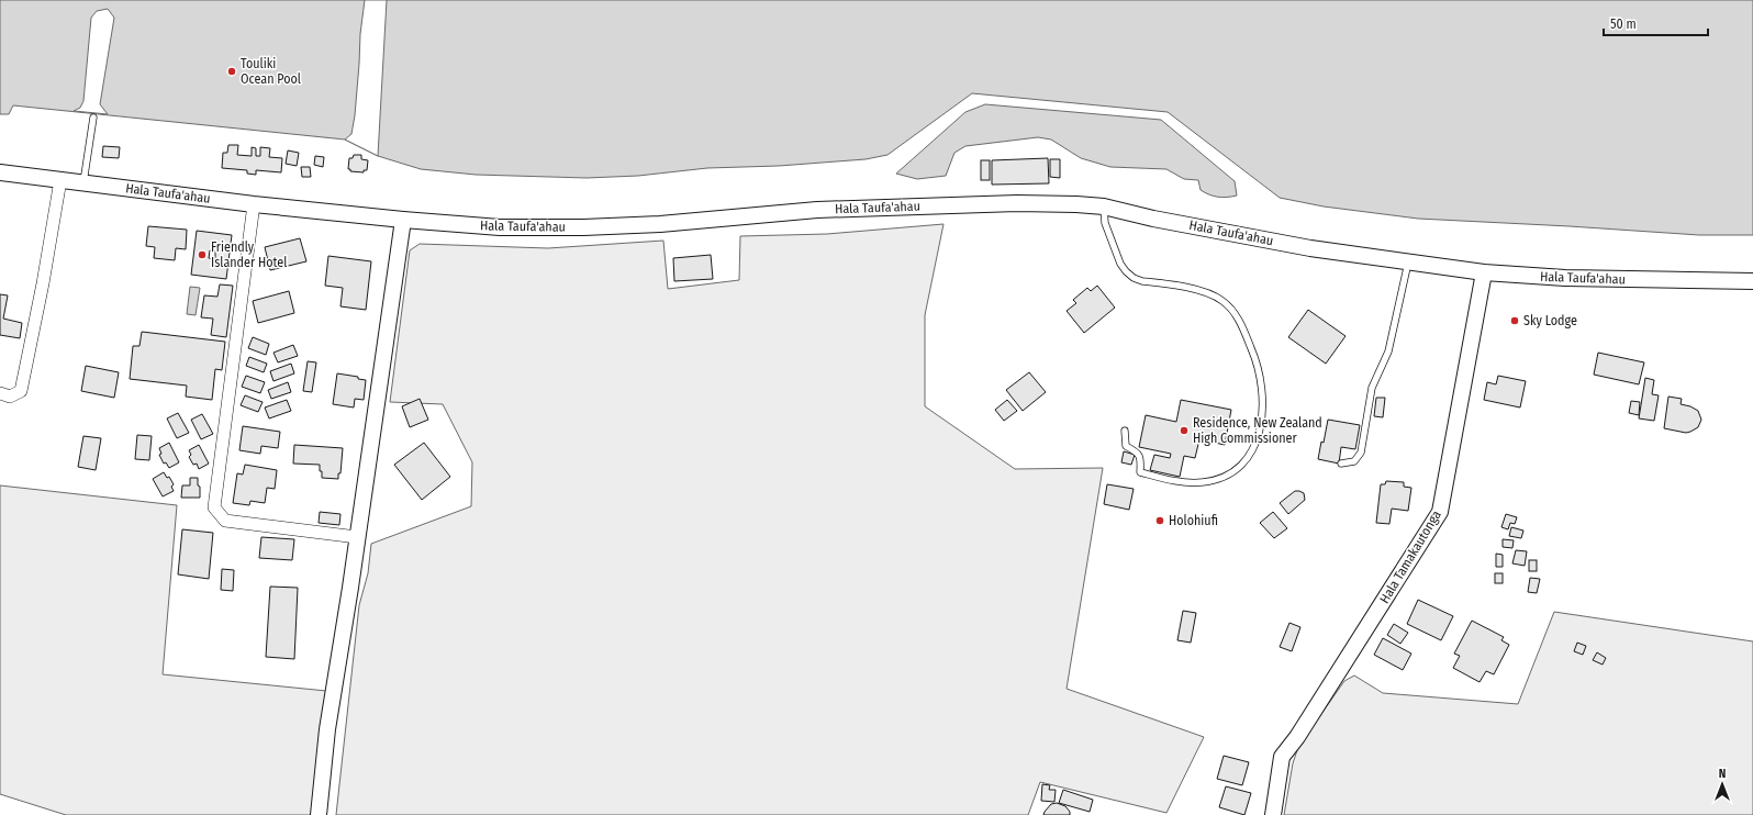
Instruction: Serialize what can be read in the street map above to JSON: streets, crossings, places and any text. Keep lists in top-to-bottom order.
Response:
{
  "streets": {
    "street": ["Hala Taufa'ahau", "Hala Tamakautonga"]
  },
  "crossings": [
    ["Hala Taufa'ahau", "Hala Tamakautonga"]
  ],
  "places": [
    "Touliki Ocean Pool",
    "Friendly Islander Hotel",
    "Sky Lodge",
    "Residence, New Zealand High Commissioner",
    "Holohiufi"
  ],
  "scale_bar": "50 m",
  "north": "top"
}
